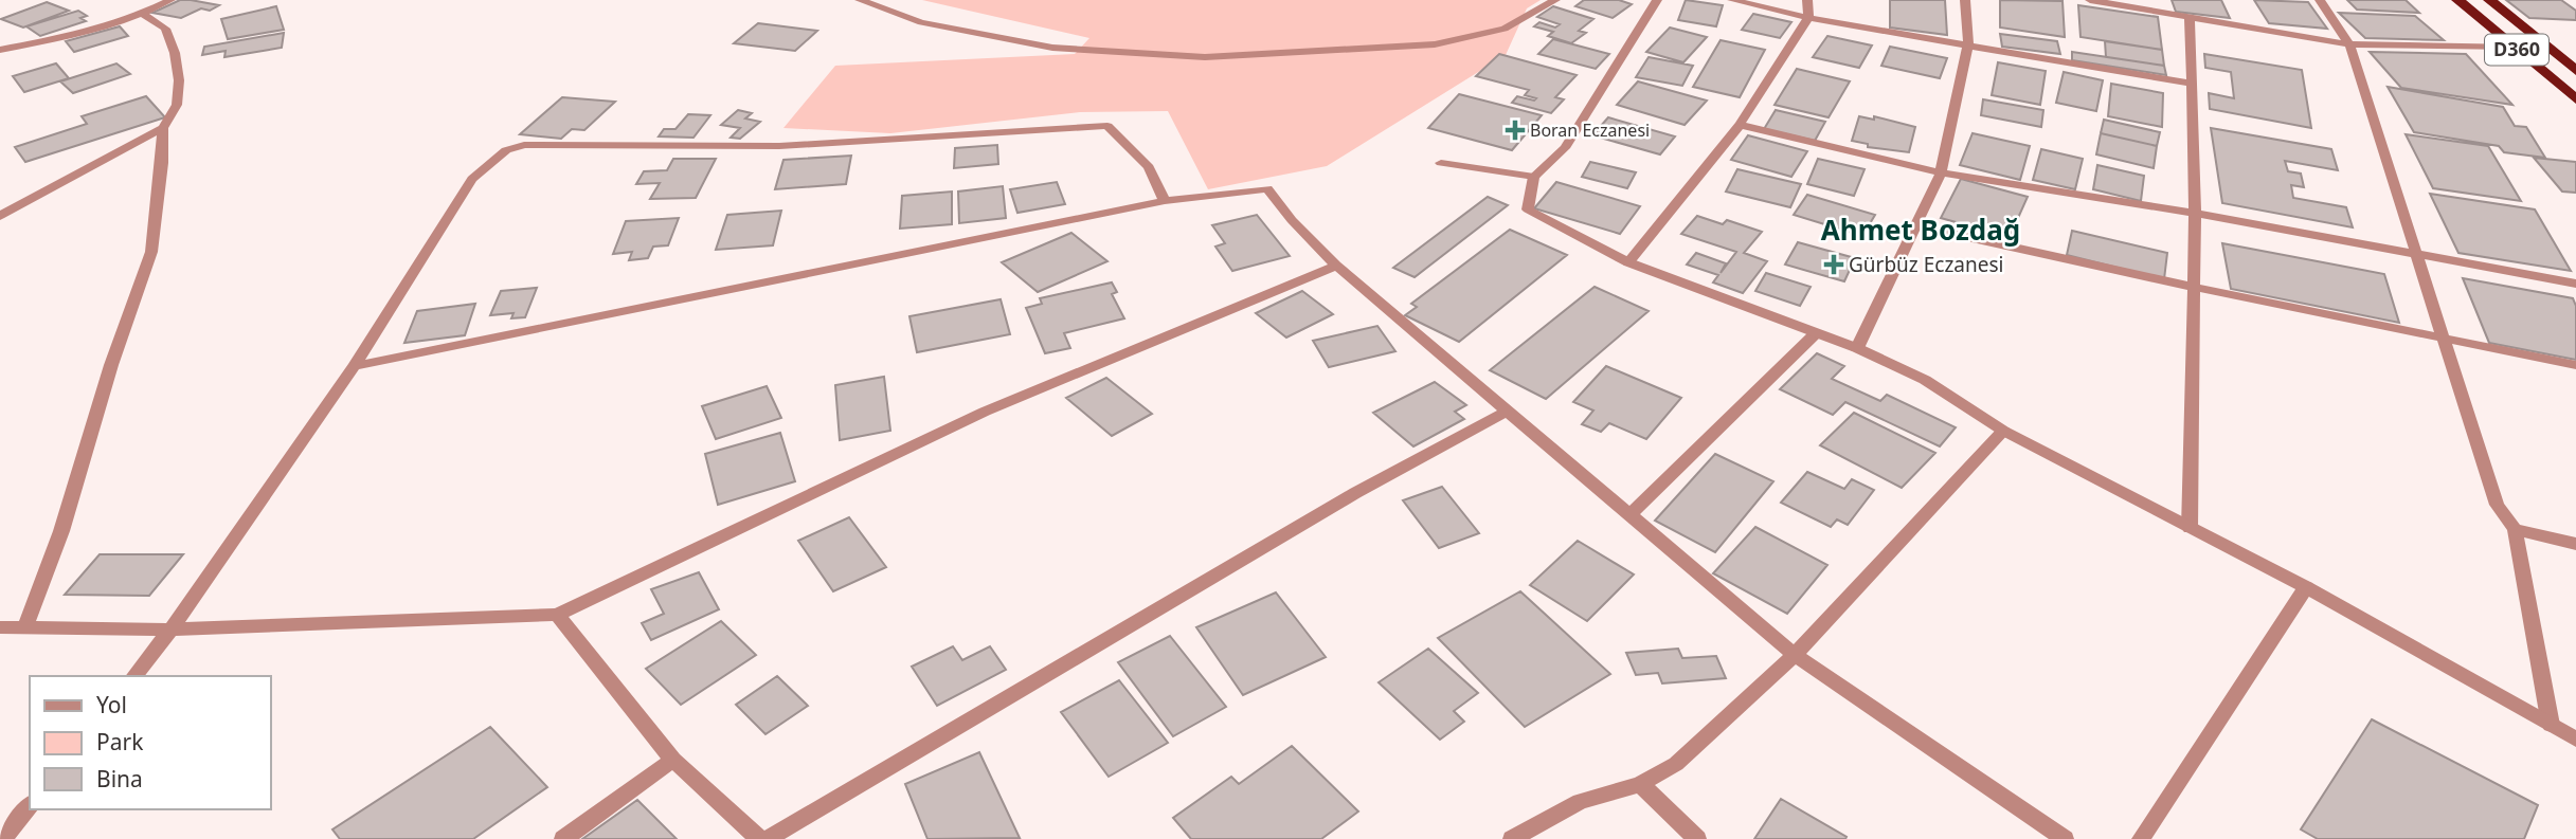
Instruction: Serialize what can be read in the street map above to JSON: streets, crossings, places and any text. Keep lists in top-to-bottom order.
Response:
{
  "streets": {
    "highway": ["D360"]
  },
  "districts": ["Ahmet Bozdağ"],
  "places": {
    "health": ["Boran Eczanesi", "Gürbüz Eczanesi"]
  },
  "legend": ["Yol", "Park", "Bina"]
}
